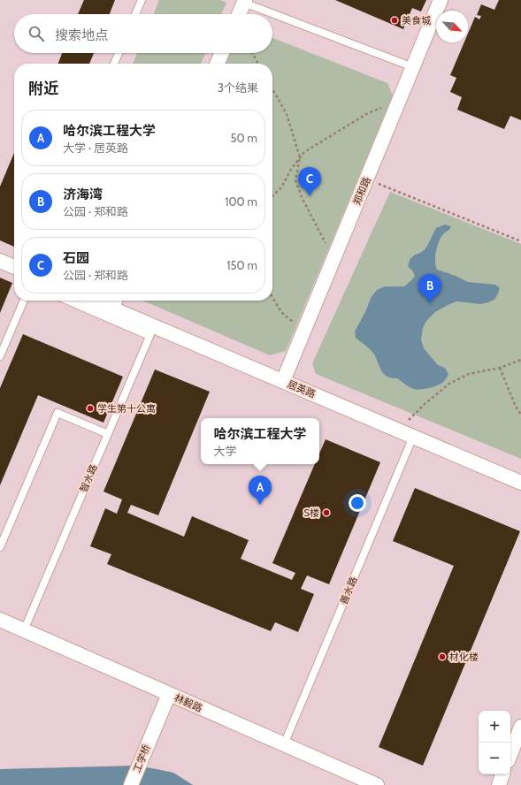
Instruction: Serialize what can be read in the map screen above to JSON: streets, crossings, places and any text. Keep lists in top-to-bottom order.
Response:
{
  "streets": {
    "street": [
      "郑和路",
      "居英路",
      "林毅路",
      "工学桥"
    ],
    "lane": ["智水路", "善水路"]
  },
  "crossings": [
    ["郑和路", "居英路"],
    ["居英路", "智水路"],
    ["居英路", "善水路"],
    ["智水路", "林毅路"],
    ["善水路", "林毅路"],
    ["林毅路", "工学桥"]
  ],
  "places": [
    "美食城",
    "学生第十公寓",
    "S楼",
    "材化楼"
  ],
  "north": "bottom right",
  "page": {
    "search": "搜索地点",
    "heading": ["附近", "3个结果"],
    "list": [
      {
        "mark": "A",
        "name": "哈尔滨工程大学",
        "note": "大学 · 居英路",
        "value": "50 m"
      },
      {
        "mark": "B",
        "name": "济海湾",
        "note": "公园 · 郑和路",
        "value": "100 m"
      },
      {
        "mark": "C",
        "name": "石园",
        "note": "公园 · 郑和路",
        "value": "150 m"
      }
    ],
    "pins": ["C", "B", "A"],
    "popup": ["哈尔滨工程大学", "大学"],
    "map_buttons": ["+", "−"]
  }
}
